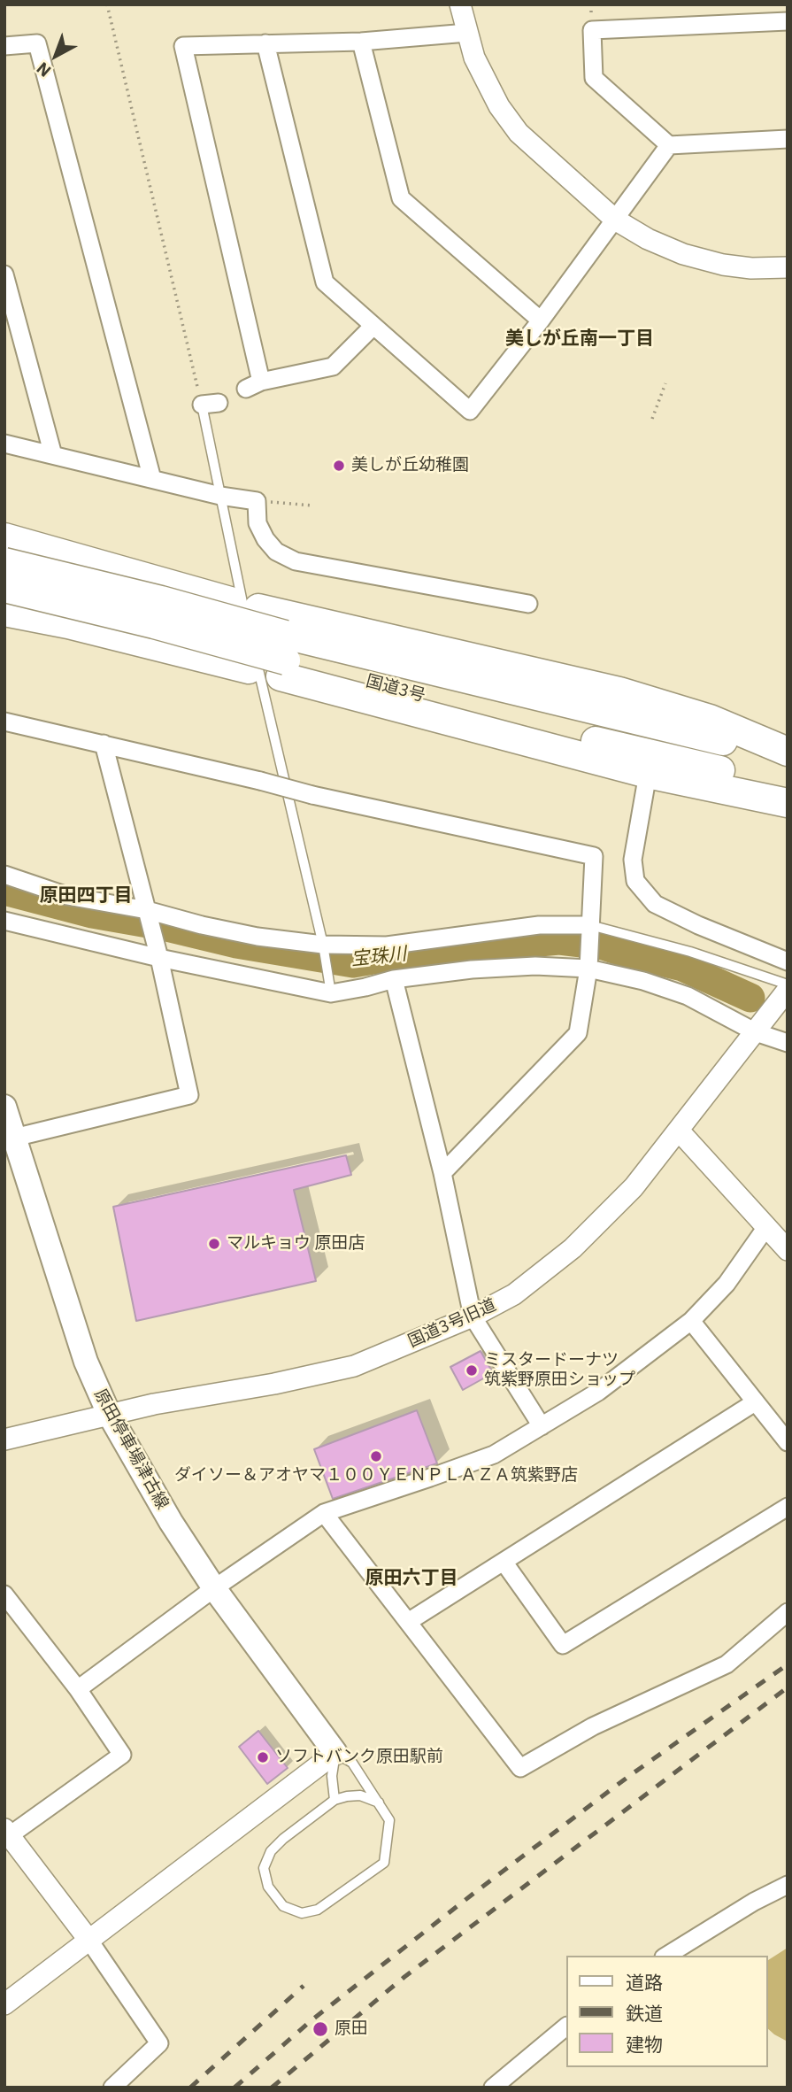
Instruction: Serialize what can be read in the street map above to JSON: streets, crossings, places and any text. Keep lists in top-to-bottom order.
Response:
{
  "streets": {
    "highway": ["国道3号"],
    "main road": ["原田停車場津古線"],
    "street": ["国道3号旧道"]
  },
  "crossings": [
    ["国道3号旧道", "原田停車場津古線"]
  ],
  "districts": ["美しが丘南一丁目", "原田四丁目", "原田六丁目"],
  "water": ["宝珠川"],
  "places": [
    "美しが丘幼稚園",
    "マルキョウ 原田店",
    "ミスタードーナツ 筑紫野原田ショップ",
    "ダイソー＆アオヤマ１００ＹＥＮＰＬＡＺＡ筑紫野店",
    "ソフトバンク原田駅前",
    "原田"
  ],
  "legend": ["道路", "鉄道", "建物"],
  "north": "bottom left"
}
